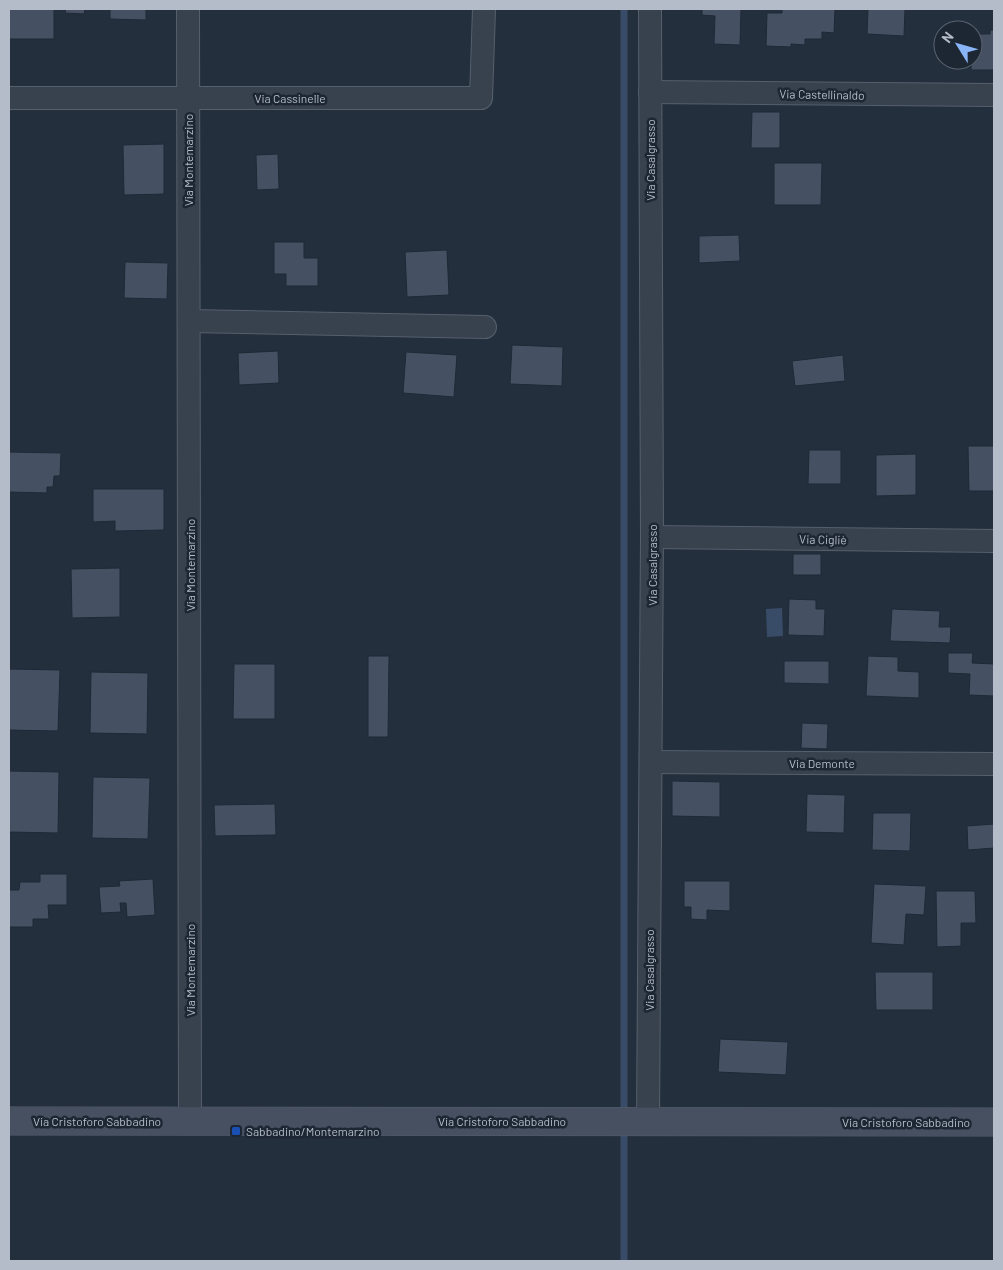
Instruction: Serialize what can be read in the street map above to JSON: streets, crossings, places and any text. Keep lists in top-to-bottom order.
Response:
{
  "streets": {
    "street": [
      "Via Castellinaldo",
      "Via Cassinelle",
      "Via Montemarzino",
      "Via Casalgrasso",
      "Via Cigliè",
      "Via Demonte",
      "Via Cristoforo Sabbadino"
    ]
  },
  "crossings": [
    ["Via Castellinaldo", "Via Casalgrasso"],
    ["Via Cassinelle", "Via Montemarzino"],
    ["Via Montemarzino", "Via Cristoforo Sabbadino"],
    ["Via Casalgrasso", "Via Cigliè"],
    ["Via Casalgrasso", "Via Demonte"],
    ["Via Casalgrasso", "Via Cristoforo Sabbadino"]
  ],
  "places": {
    "transit": ["Sabbadino/Montemarzino"]
  },
  "north": "top left"
}
